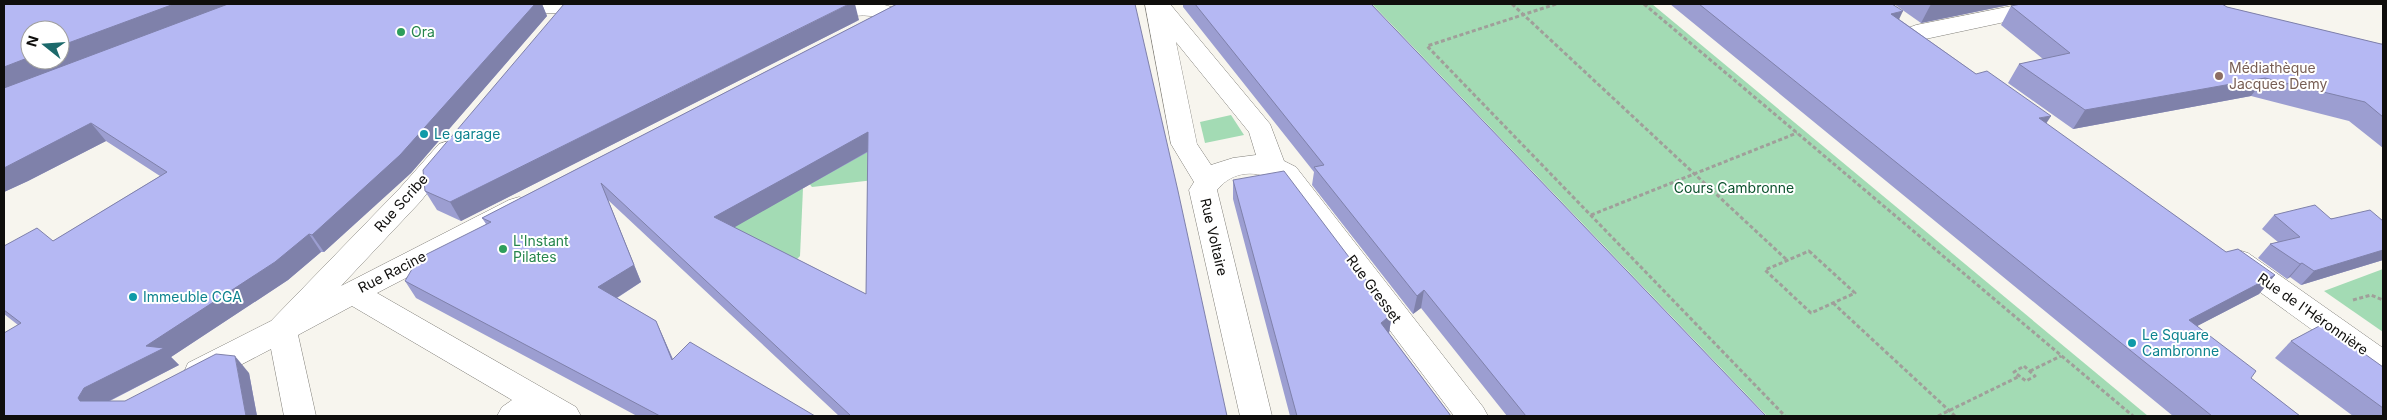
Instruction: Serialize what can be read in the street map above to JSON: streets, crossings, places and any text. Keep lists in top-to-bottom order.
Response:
{
  "streets": {
    "street": [
      "Rue Scribe",
      "Rue Voltaire",
      "Rue Racine",
      "Rue Gresset",
      "Rue de l'Héronnière"
    ]
  },
  "crossings": [
    ["Rue Scribe", "Rue Racine"]
  ],
  "parks": ["Cours Cambronne"],
  "places": [
    "Ora",
    "Médiathèque Jacques Demy",
    "Le garage",
    "L'Instant Pilates",
    "Immeuble CGA",
    "Le Square Cambronne"
  ],
  "north": "left"
}
